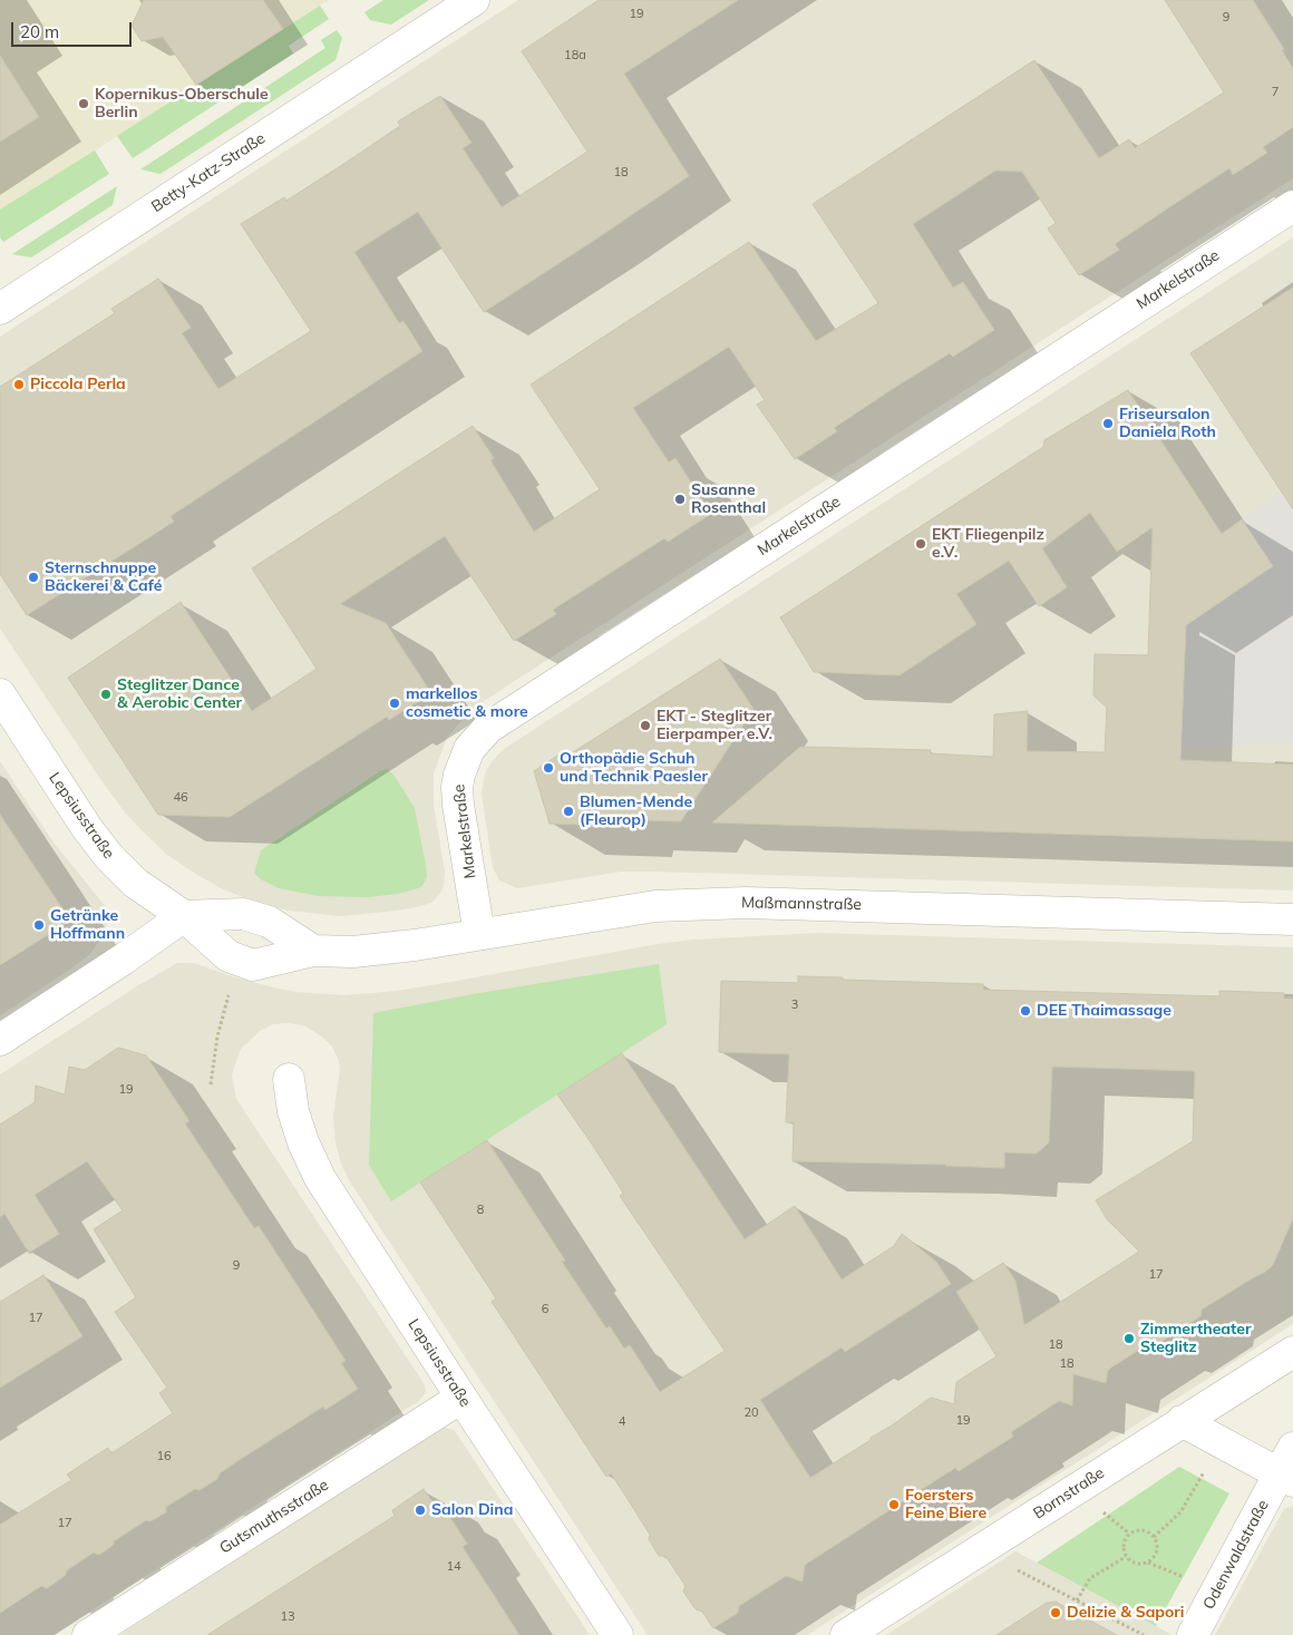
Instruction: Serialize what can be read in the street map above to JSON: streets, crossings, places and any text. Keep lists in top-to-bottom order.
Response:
{
  "streets": {
    "street": [
      "Betty-Katz-Straße",
      "Markelstraße",
      "Lepsiusstraße",
      "Maßmannstraße",
      "Bornstraße",
      "Gutsmuthsstraße",
      "Odenwaldstraße"
    ]
  },
  "crossings": [
    ["Markelstraße", "Maßmannstraße"],
    ["Lepsiusstraße", "Maßmannstraße"],
    ["Lepsiusstraße", "Gutsmuthsstraße"]
  ],
  "places": [
    "Kopernikus-Oberschule Berlin",
    "Piccola Perla",
    "Friseursalon Daniela Roth",
    "Susanne Rosenthal",
    "EKT Fliegenpilz e.V.",
    "Sternschnuppe Bäckerei & Café",
    "Steglitzer Dance & Aerobic Center",
    "markellos cosmetic & more",
    "EKT - Steglitzer Eierpamper e.V.",
    "Orthopädie Schuh und Technik Paesler",
    "Blumen-Mende (Fleurop)",
    "Getränke Hoffmann",
    "DEE Thaimassage",
    "Zimmertheater Steglitz",
    "Foersters Feine Biere",
    "Salon Dina",
    "Delizie & Sapori"
  ],
  "house_numbers": [
    "19",
    "9",
    "18a",
    "7",
    "18",
    "46",
    "3",
    "19",
    "8",
    "9",
    "17",
    "6",
    "17",
    "18",
    "18",
    "20",
    "19",
    "4",
    "16",
    "17",
    "14",
    "13"
  ],
  "scale_bar": "20 m"
}
